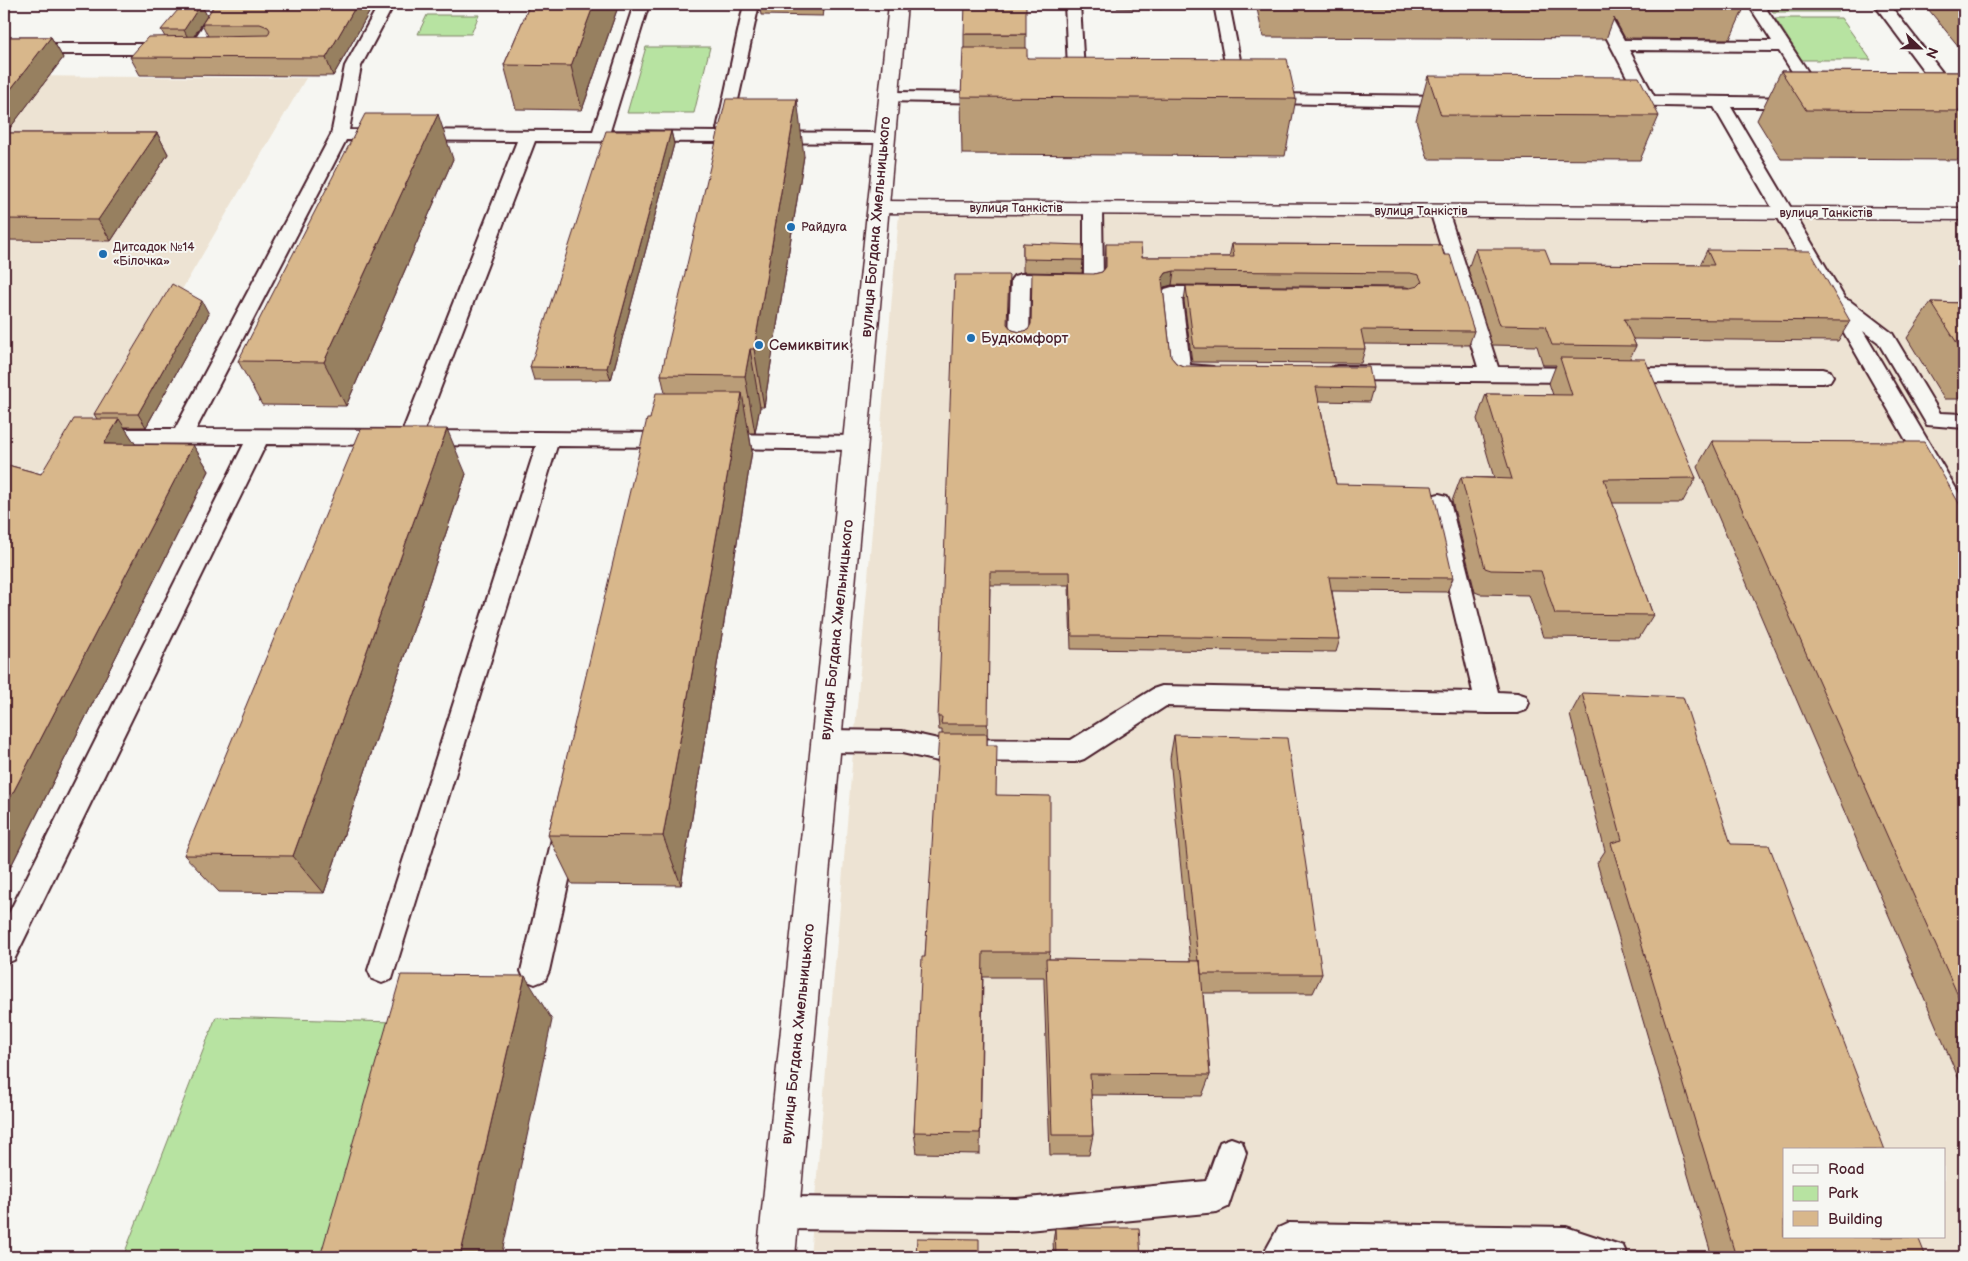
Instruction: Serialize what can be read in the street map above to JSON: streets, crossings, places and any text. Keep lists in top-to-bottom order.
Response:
{
  "streets": {
    "street": ["вулиця Танкістів", "вулиця Богдана Хмельницького"]
  },
  "crossings": [
    ["вулиця Танкістів", "вулиця Богдана Хмельницького"]
  ],
  "places": [
    "Райдуга",
    "Дитсадок №14 «Білочка»",
    "Будкомфорт",
    "Семиквітик"
  ],
  "legend": ["Road", "Park", "Building"],
  "north": "right"
}
